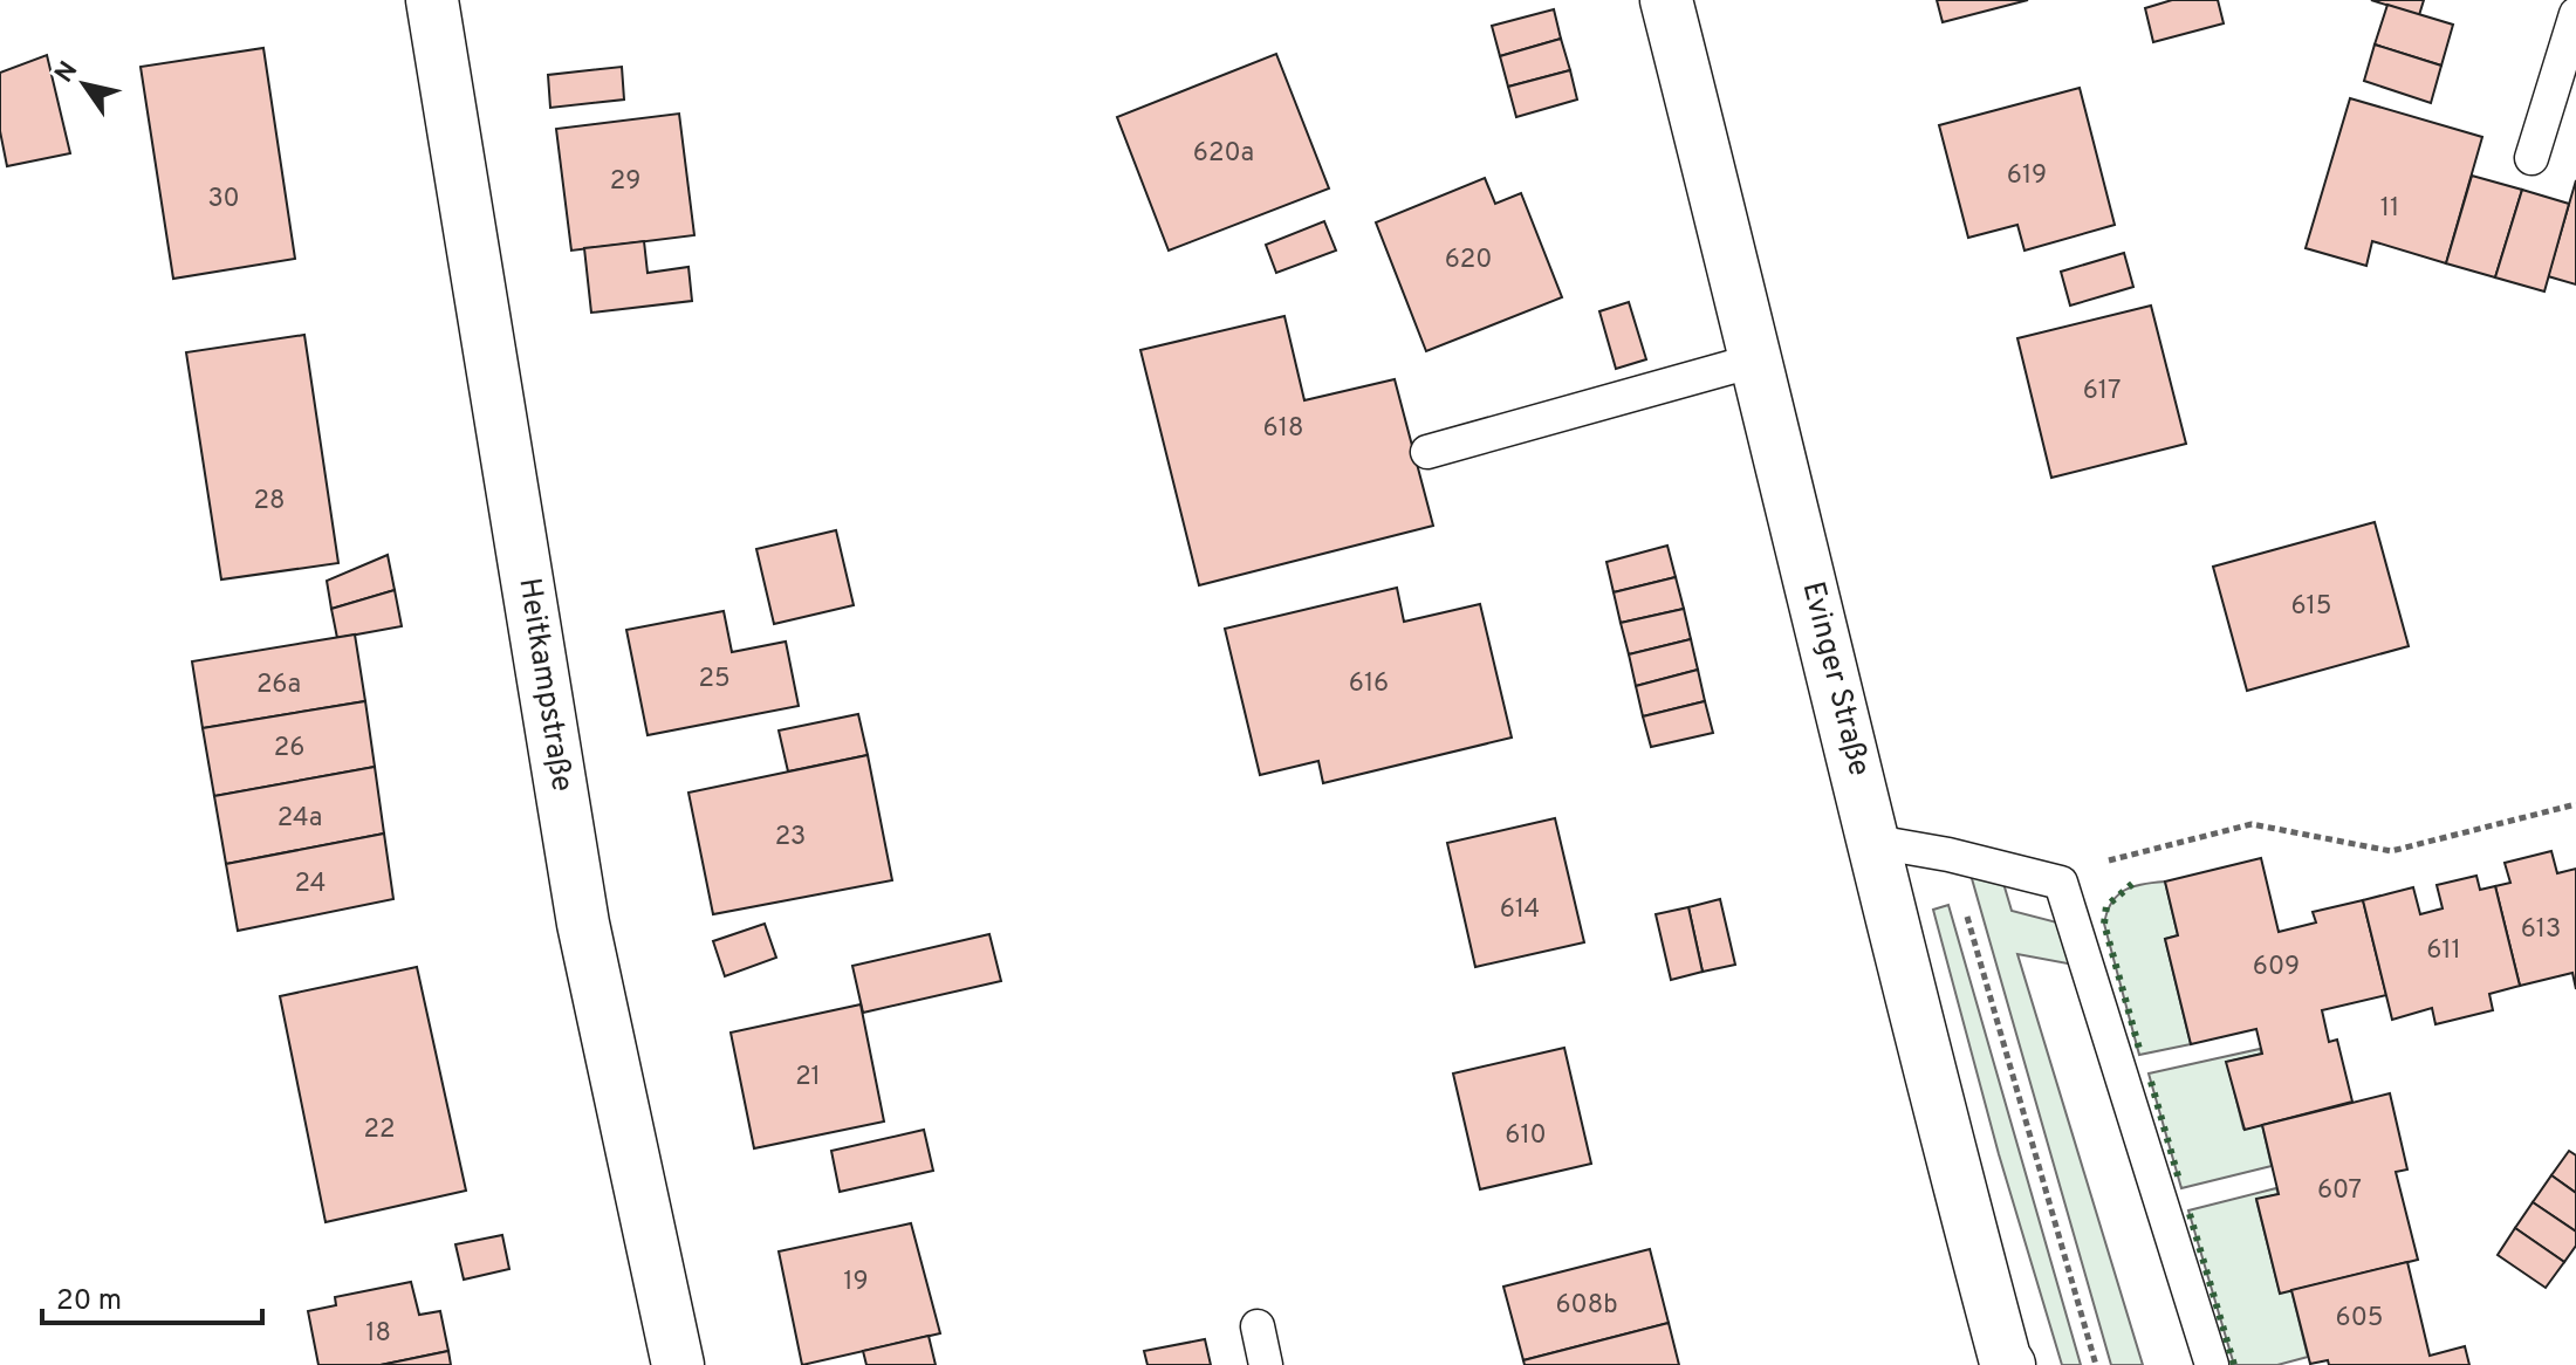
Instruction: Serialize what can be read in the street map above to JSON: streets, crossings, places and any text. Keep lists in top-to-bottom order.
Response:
{
  "streets": {
    "main road": ["Evinger Straße", "Heitkampstraße"]
  },
  "house_numbers": [
    "620a",
    "619",
    "29",
    "30",
    "11",
    "620",
    "617",
    "618",
    "28",
    "615",
    "25",
    "616",
    "26a",
    "26",
    "24a",
    "23",
    "24",
    "614",
    "613",
    "611",
    "609",
    "21",
    "22",
    "610",
    "607",
    "19",
    "608b",
    "605",
    "18"
  ],
  "scale_bar": "20 m",
  "north": "top left"
}
